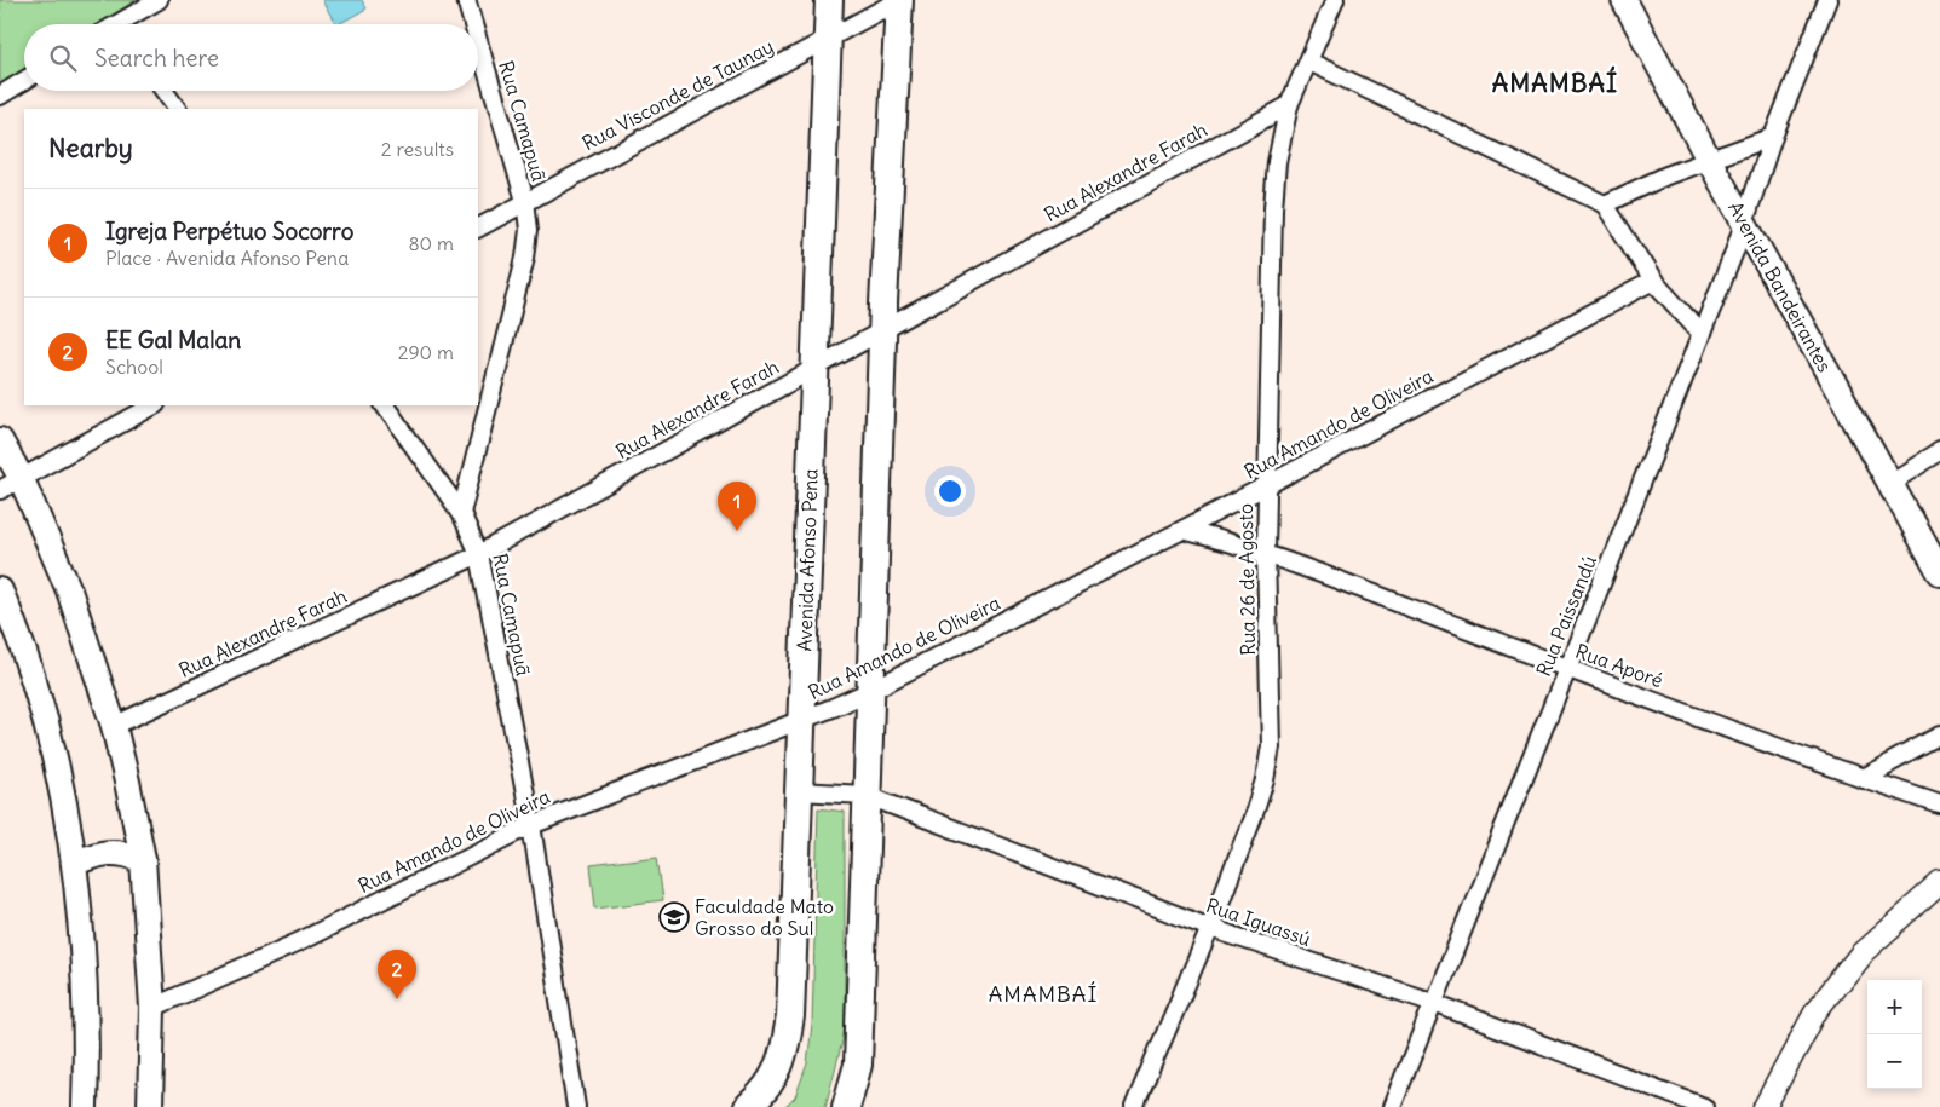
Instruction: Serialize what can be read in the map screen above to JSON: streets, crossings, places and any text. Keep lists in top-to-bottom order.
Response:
{
  "streets": {
    "main road": ["Avenida Bandeirantes", "Avenida Afonso Pena"],
    "street": [
      "Rua Visconde de Taunay",
      "Rua Camapuã",
      "Rua Alexandre Farah",
      "Rua Amando de Oliveira",
      "Rua 26 de Agosto",
      "Rua Paissandú",
      "Rua Aporé",
      "Rua Iguassú"
    ]
  },
  "crossings": [
    ["Rua Visconde de Taunay", "Rua Camapuã"],
    ["Rua Visconde de Taunay", "Avenida Afonso Pena"],
    ["Rua Camapuã", "Rua Alexandre Farah"],
    ["Rua Camapuã", "Rua Amando de Oliveira"],
    ["Rua Alexandre Farah", "Avenida Afonso Pena"],
    ["Rua Alexandre Farah", "Rua 26 de Agosto"],
    ["Avenida Bandeirantes", "Rua Paissandú"],
    ["Rua Amando de Oliveira", "Avenida Afonso Pena"],
    ["Rua Amando de Oliveira", "Rua 26 de Agosto"],
    ["Rua Amando de Oliveira", "Rua Aporé"],
    ["Avenida Afonso Pena", "Rua Iguassú"],
    ["Rua 26 de Agosto", "Rua Aporé"],
    ["Rua 26 de Agosto", "Rua Iguassú"],
    ["Rua Paissandú", "Rua Aporé"],
    ["Rua Paissandú", "Rua Iguassú"]
  ],
  "districts": ["AMAMBAÍ", "AMAMBAÍ"],
  "places": {
    "school or university": ["Faculdade Mato Grosso do Sul"]
  },
  "page": {
    "search": "Search here",
    "heading": ["Nearby", "2 results"],
    "list": [
      {
        "mark": "1",
        "name": "Igreja Perpétuo Socorro",
        "note": "Place · Avenida Afonso Pena",
        "value": "80 m"
      },
      {
        "mark": "2",
        "name": "EE Gal Malan",
        "note": "School",
        "value": "290 m"
      }
    ],
    "pins": ["1", "2"],
    "map_buttons": ["+", "−"]
  }
}
